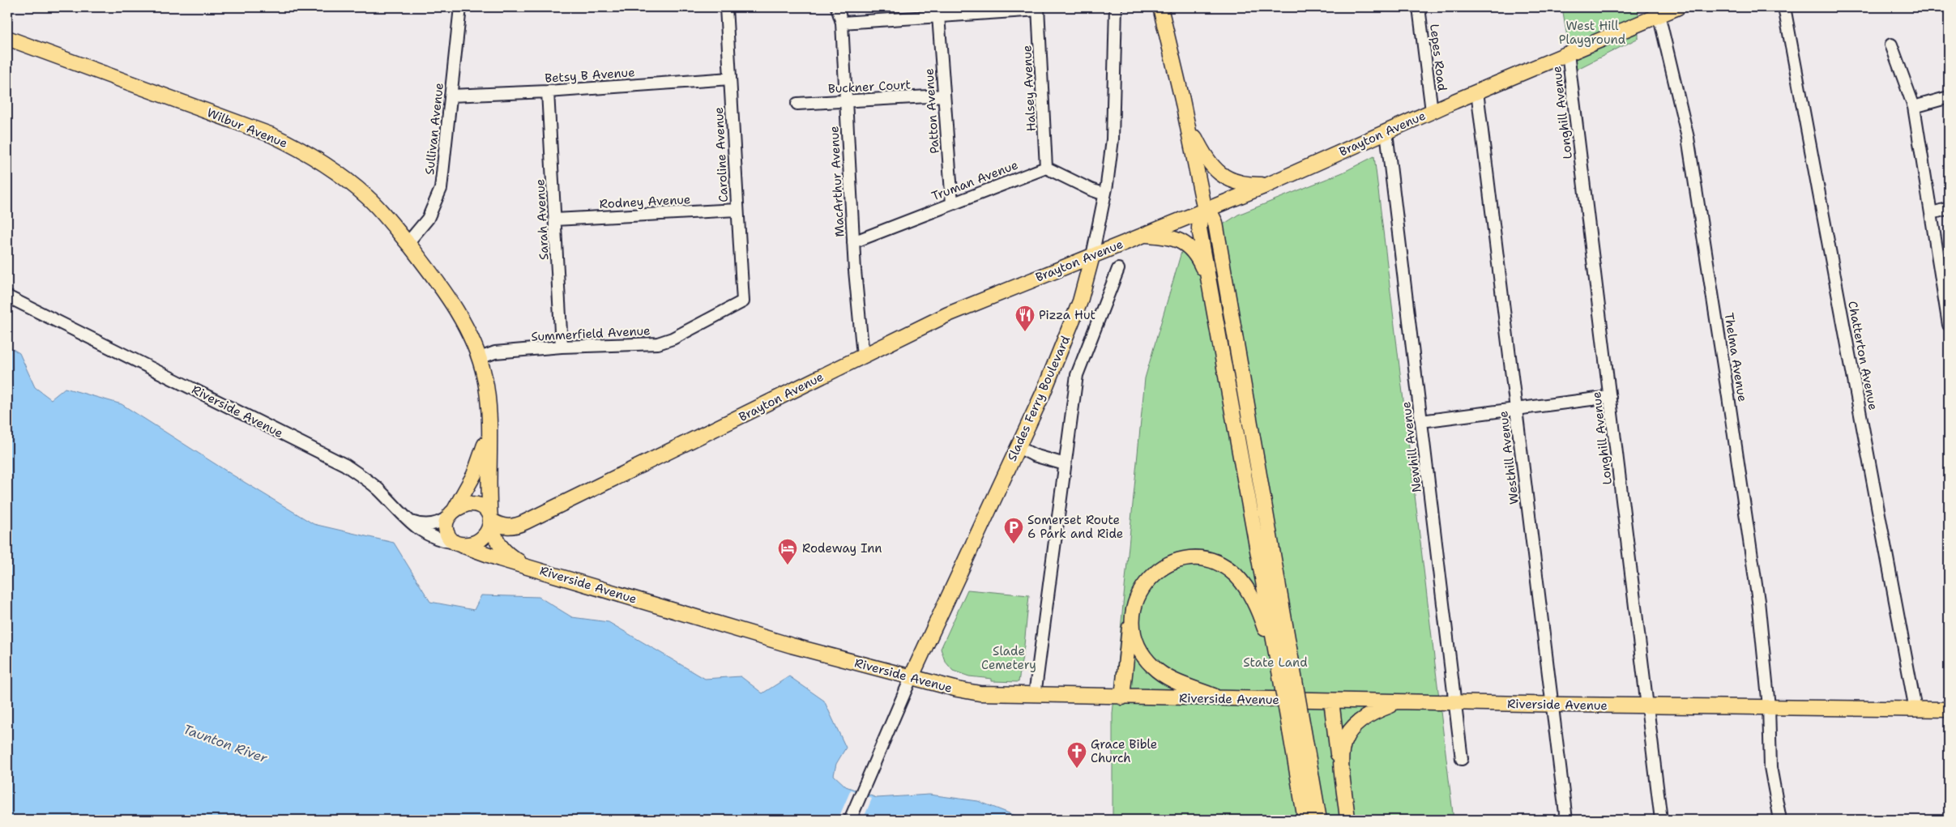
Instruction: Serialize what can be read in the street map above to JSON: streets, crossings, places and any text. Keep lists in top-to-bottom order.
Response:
{
  "streets": {
    "main road": [
      "Wilbur Avenue",
      "Brayton Avenue",
      "Slades Ferry Boulevard",
      "Riverside Avenue"
    ],
    "street": [
      "Lepes Road",
      "Betsy B Avenue",
      "Buckner Court",
      "Halsey Avenue",
      "Patton Avenue",
      "Longhill Avenue",
      "Sullivan Avenue",
      "Caroline Avenue",
      "Truman Avenue",
      "MacArthur Avenue",
      "Rodney Avenue",
      "Sarah Avenue",
      "Summerfield Avenue",
      "Chatterton Avenue",
      "Thelma Avenue",
      "Newhill Avenue",
      "Westhill Avenue"
    ]
  },
  "crossings": [
    ["Lepes Road", "Brayton Avenue"],
    ["Betsy B Avenue", "Sullivan Avenue"],
    ["Betsy B Avenue", "Caroline Avenue"],
    ["Betsy B Avenue", "Sarah Avenue"],
    ["Buckner Court", "Patton Avenue"],
    ["Buckner Court", "MacArthur Avenue"],
    ["Halsey Avenue", "Truman Avenue"],
    ["Patton Avenue", "Truman Avenue"],
    ["Longhill Avenue", "Brayton Avenue"],
    ["Longhill Avenue", "Riverside Avenue"],
    ["Wilbur Avenue", "Sullivan Avenue"],
    ["Wilbur Avenue", "Brayton Avenue"],
    ["Wilbur Avenue", "Summerfield Avenue"],
    ["Wilbur Avenue", "Riverside Avenue"],
    ["Brayton Avenue", "MacArthur Avenue"],
    ["Brayton Avenue", "Thelma Avenue"],
    ["Brayton Avenue", "Slades Ferry Boulevard"],
    ["Brayton Avenue", "Riverside Avenue"],
    ["Brayton Avenue", "Newhill Avenue"],
    ["Brayton Avenue", "Westhill Avenue"],
    ["Caroline Avenue", "Rodney Avenue"],
    ["Caroline Avenue", "Summerfield Avenue"],
    ["Truman Avenue", "MacArthur Avenue"],
    ["Rodney Avenue", "Sarah Avenue"],
    ["Sarah Avenue", "Summerfield Avenue"],
    ["Chatterton Avenue", "Riverside Avenue"],
    ["Thelma Avenue", "Riverside Avenue"],
    ["Slades Ferry Boulevard", "Riverside Avenue"],
    ["Riverside Avenue", "Newhill Avenue"],
    ["Riverside Avenue", "Westhill Avenue"]
  ],
  "water": ["Taunton River"],
  "parks": ["West Hill Playground", "Slade Cemetery", "State Land"],
  "places": {
    "restaurant": ["Pizza Hut"],
    "parking": ["Somerset Route 6 Park and Ride"],
    "hotel": ["Rodeway Inn"],
    "church": ["Grace Bible Church"]
  }
}
